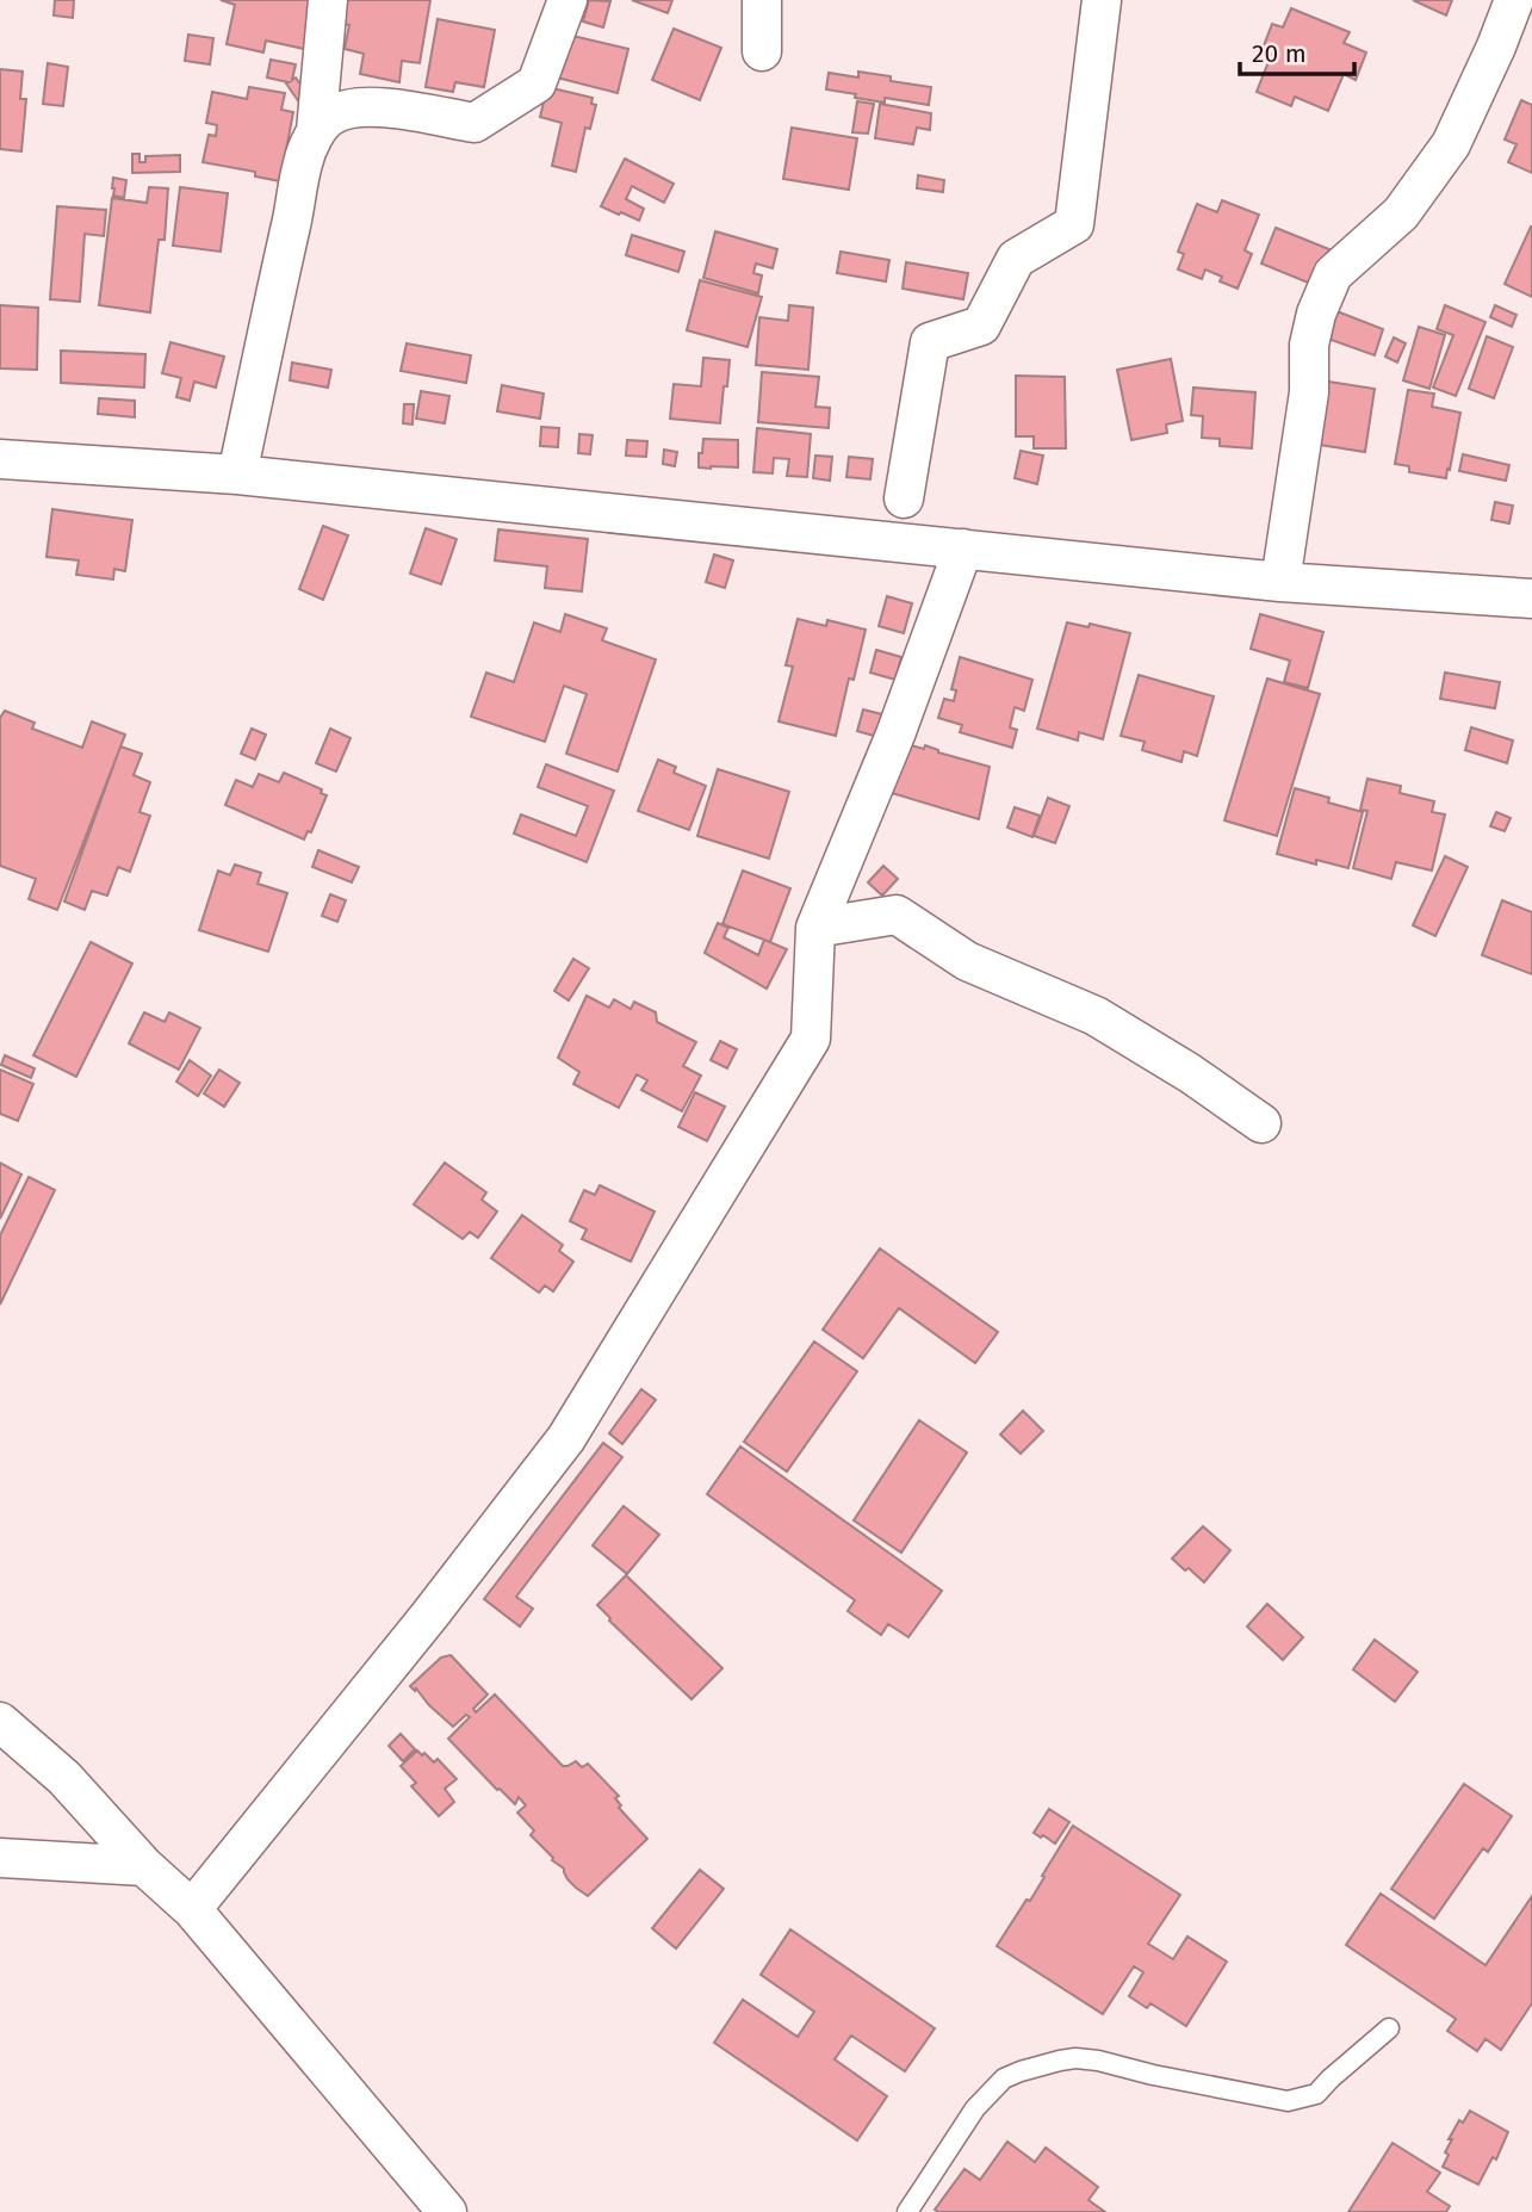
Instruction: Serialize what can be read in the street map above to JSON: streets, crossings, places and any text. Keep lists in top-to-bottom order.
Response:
{
  "scale_bar": "20 m"
}
